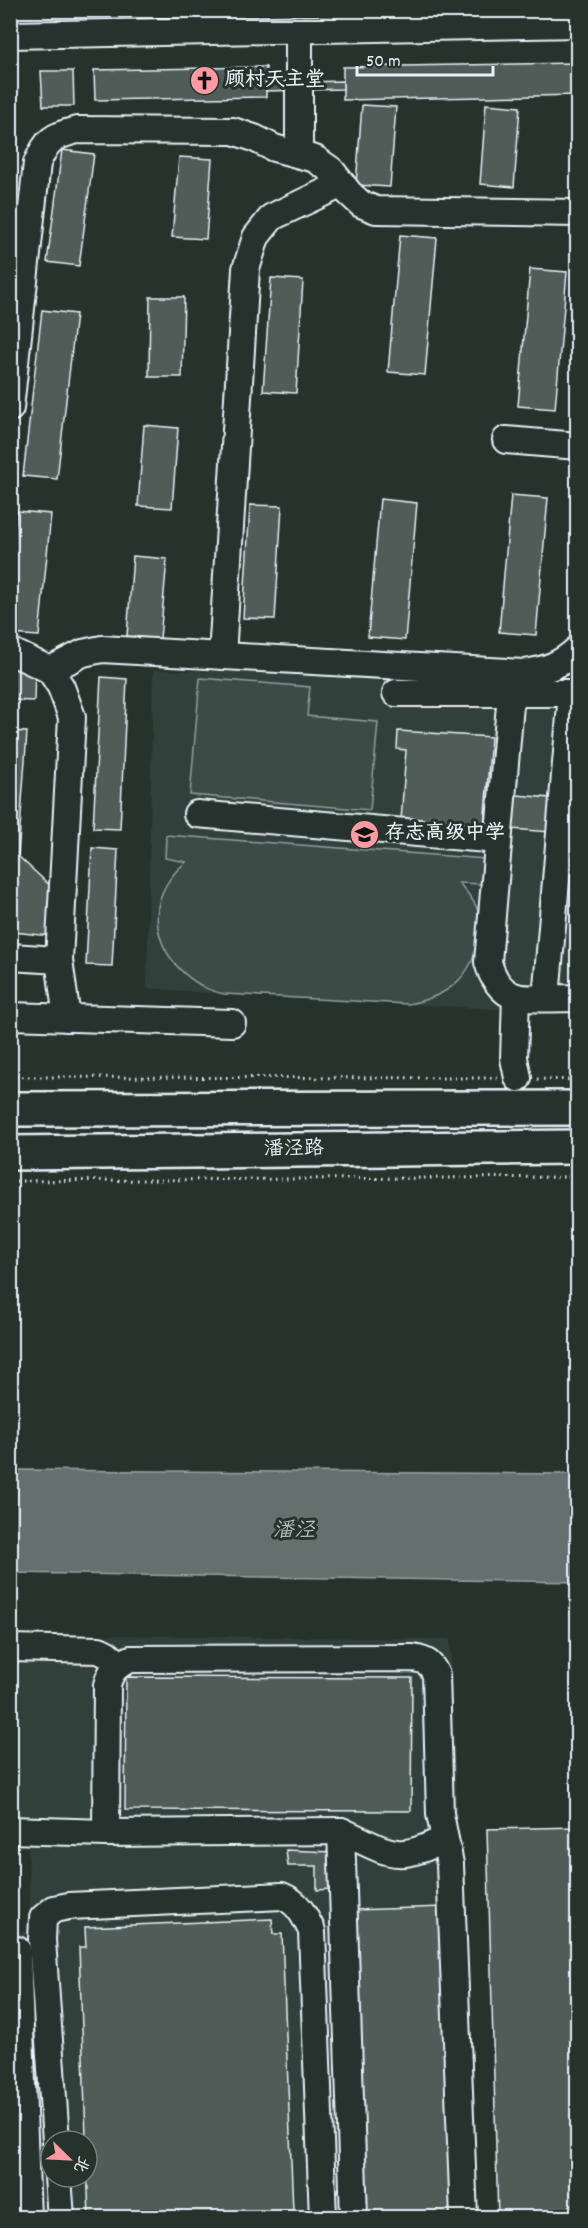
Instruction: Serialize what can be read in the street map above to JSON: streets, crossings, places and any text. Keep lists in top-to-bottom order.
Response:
{
  "streets": {
    "main road": ["潘泾路"]
  },
  "water": ["潘泾"],
  "places": {
    "church": ["顾村天主堂"],
    "school or university": ["存志高级中学"]
  },
  "scale_bar": "50 m",
  "north": "bottom right"
}
